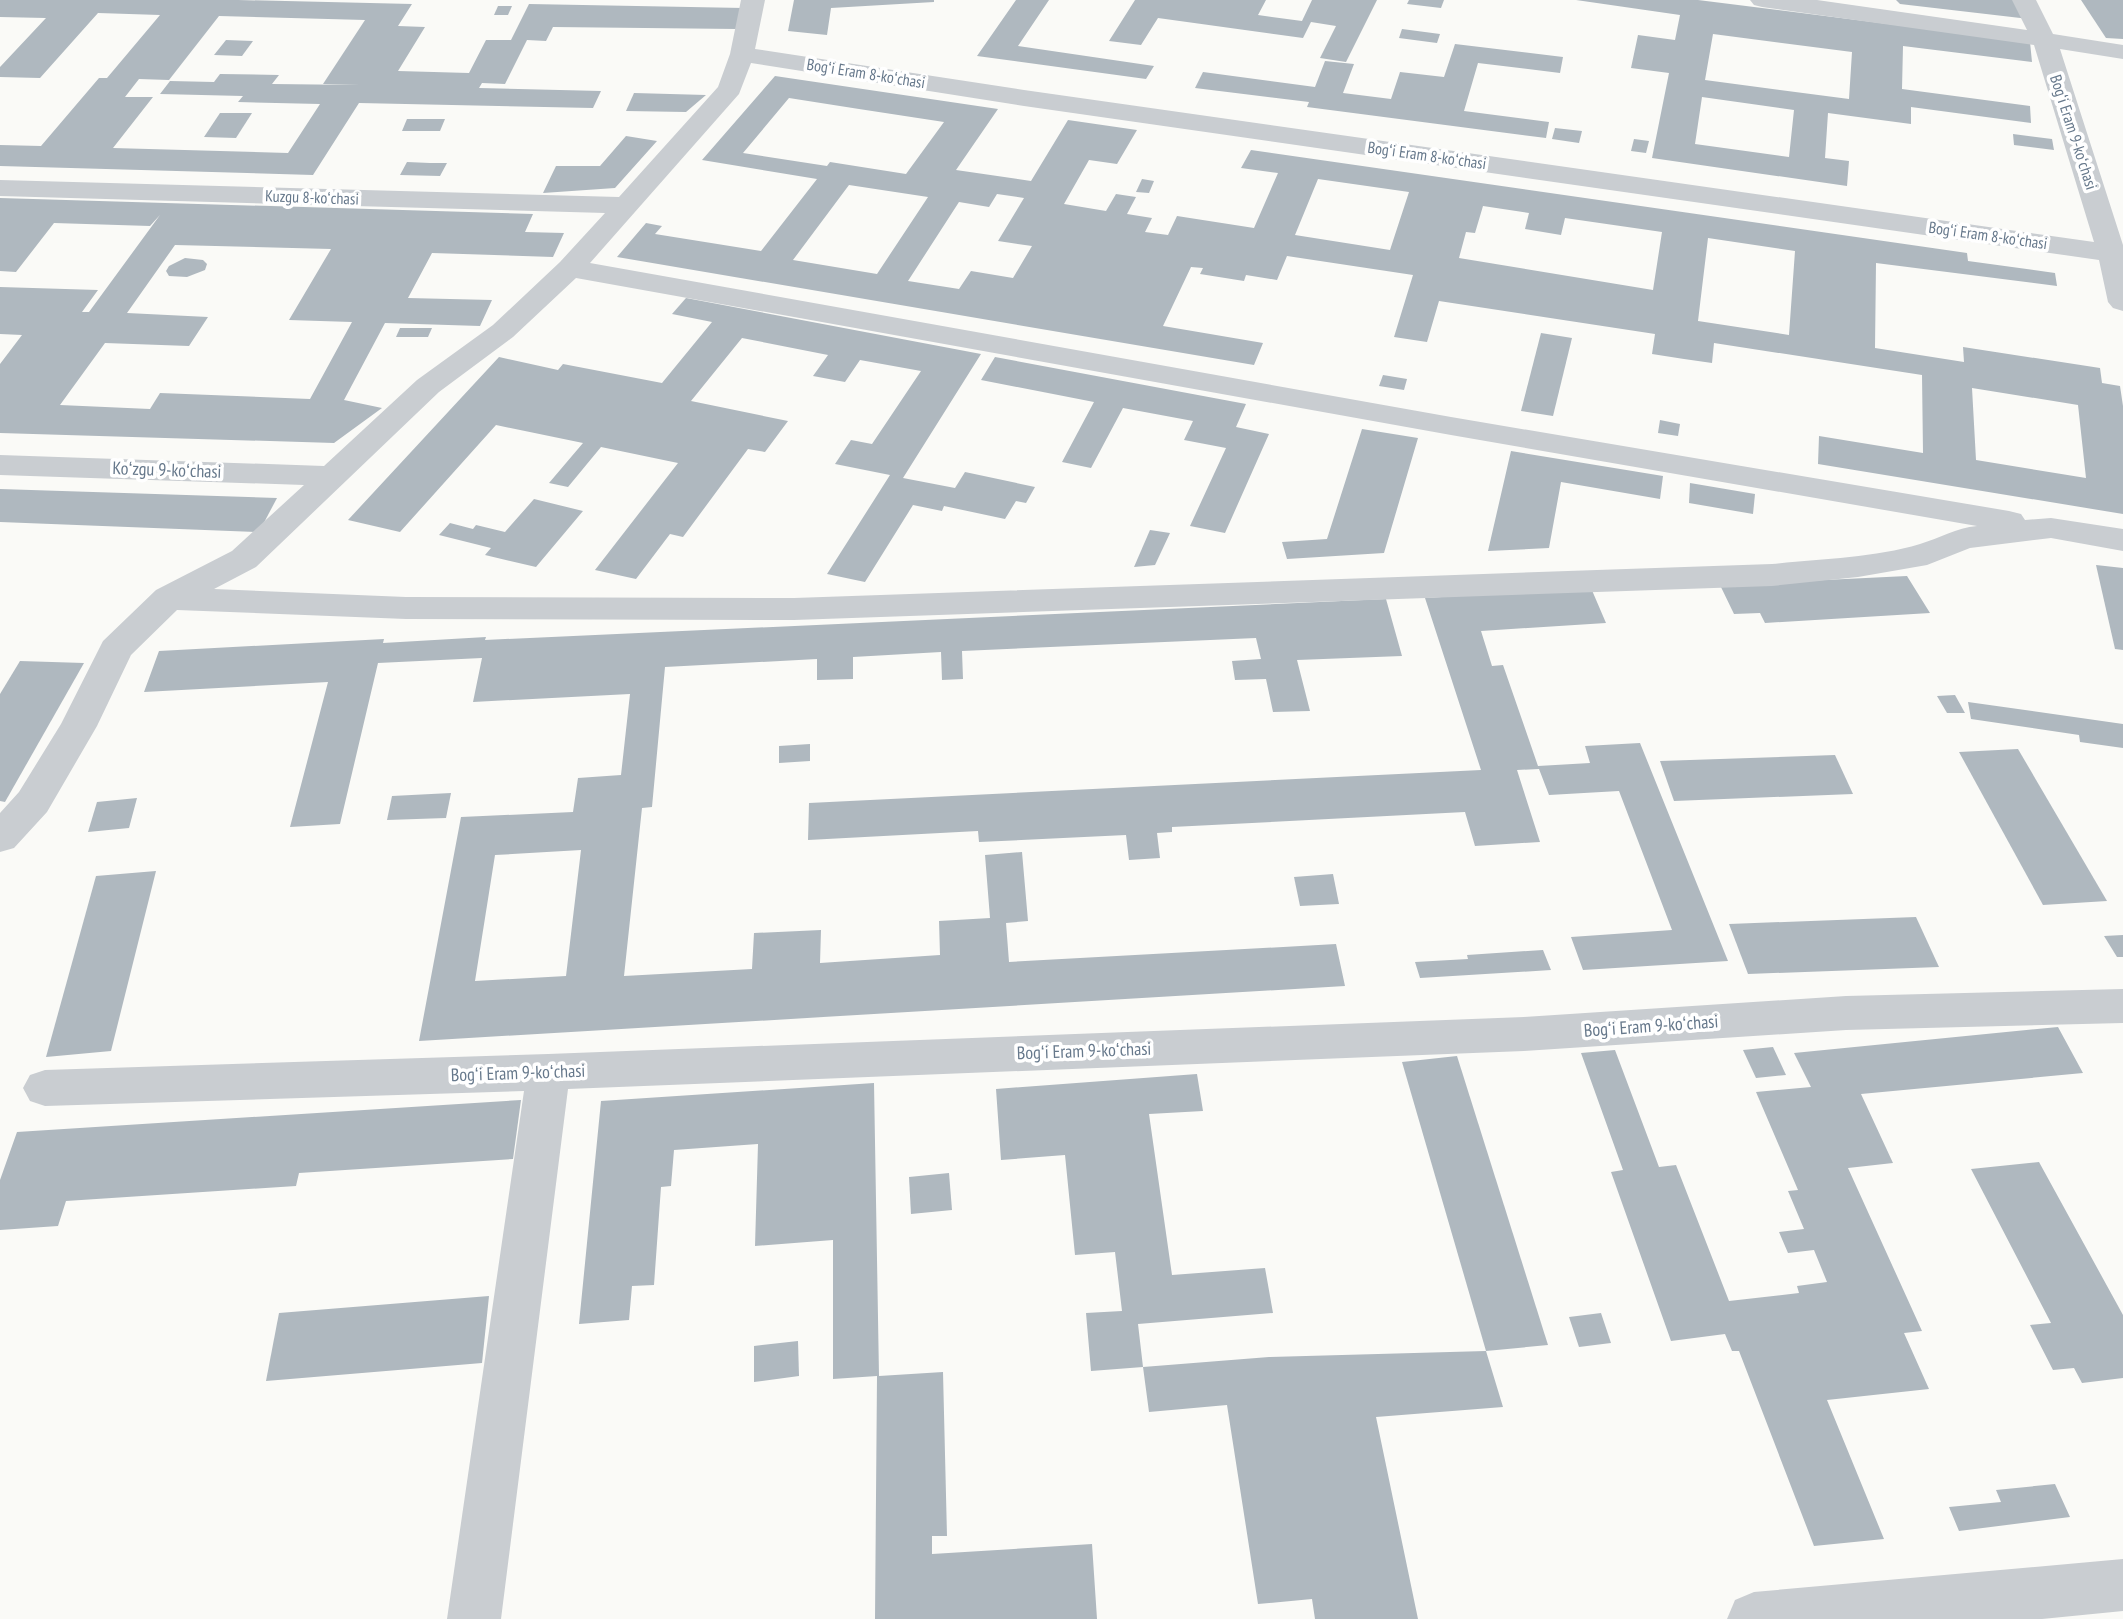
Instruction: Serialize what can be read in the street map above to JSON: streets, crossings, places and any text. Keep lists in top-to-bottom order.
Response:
{
  "streets": {
    "street": [
      "Bogʻi Eram 8-koʻchasi",
      "Bogʻi Eram 9-koʻchasi",
      "Kuzgu 8-koʻchasi",
      "Koʻzgu 9-koʻchasi"
    ]
  },
  "crossings": [
    ["Bogʻi Eram 8-koʻchasi", "Bogʻi Eram 9-koʻchasi"]
  ]
}
